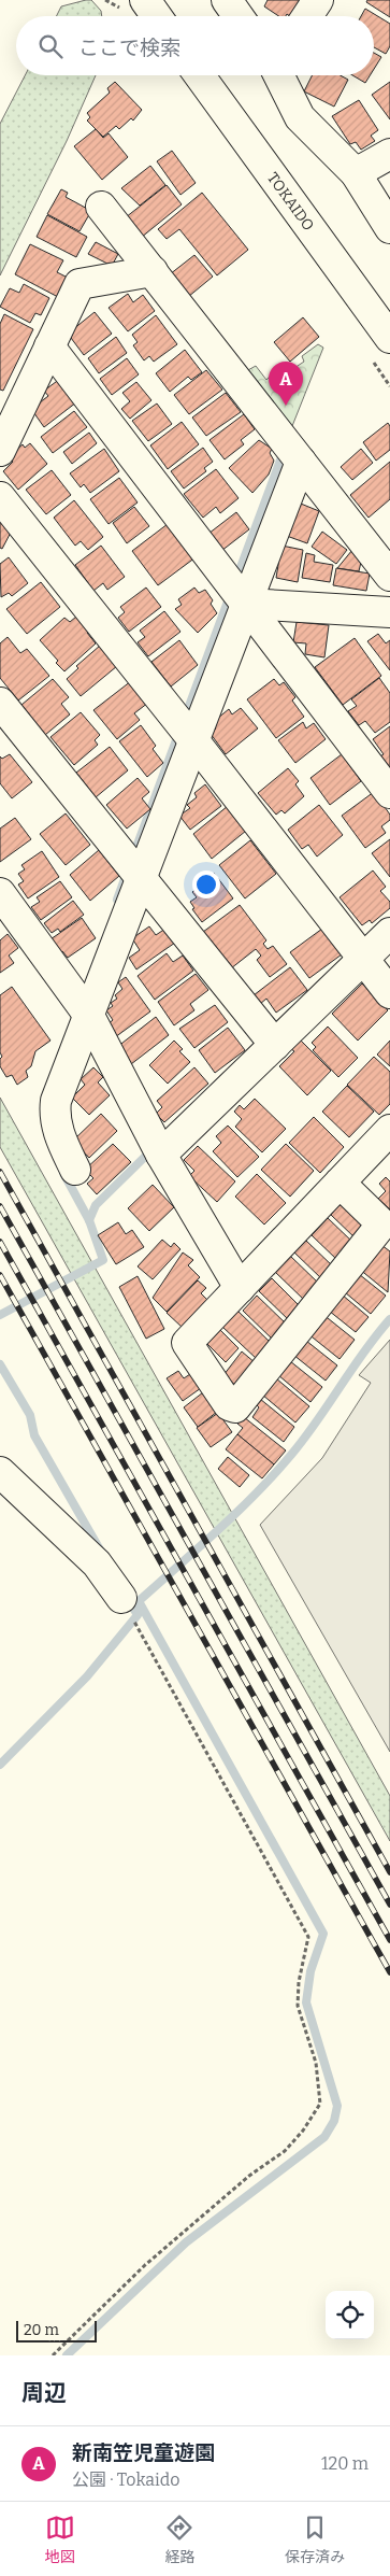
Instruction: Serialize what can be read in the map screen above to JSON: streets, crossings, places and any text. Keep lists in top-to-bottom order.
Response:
{
  "streets": {
    "main road": ["TOKAIDO"]
  },
  "scale_bar": "20 m",
  "page": {
    "search": "ここで検索",
    "pins": "A",
    "scale": "20 m",
    "heading": "周辺",
    "list": [
      {
        "mark": "A",
        "name": "新南笠児童遊園",
        "note": "公園 · Tokaido",
        "value": "120 m"
      }
    ],
    "nav": ["地図", "経路", "保存済み"]
  }
}
